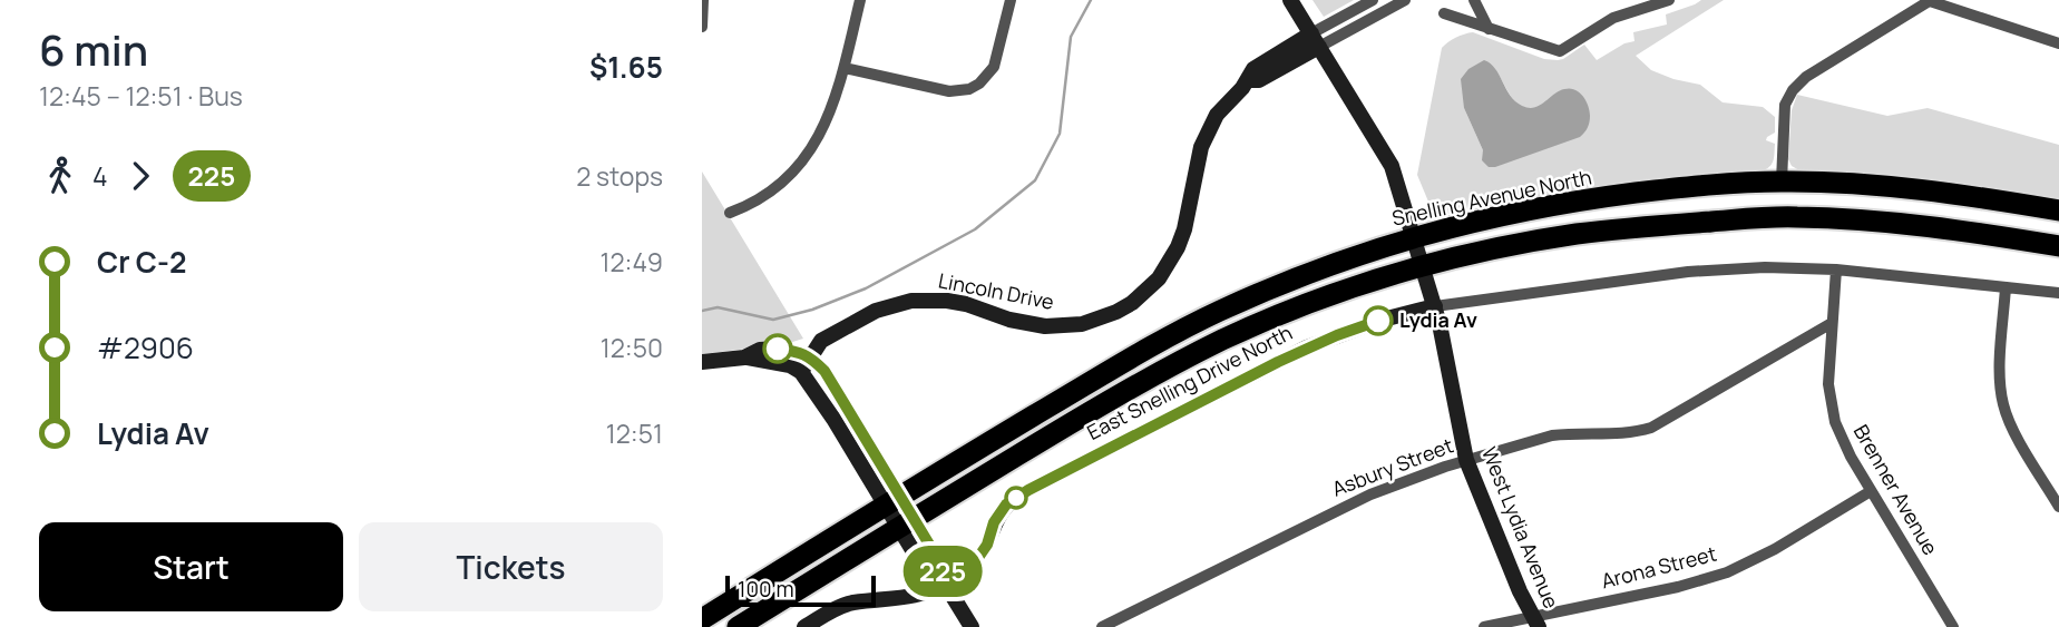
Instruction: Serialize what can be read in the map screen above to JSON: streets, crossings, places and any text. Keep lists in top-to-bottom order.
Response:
{
  "streets": {
    "highway": ["Snelling Avenue North"],
    "street": [
      "Lincoln Drive",
      "East Snelling Drive North",
      "Asbury Street",
      "Brenner Avenue",
      "West Lydia Avenue",
      "Arona Street"
    ]
  },
  "crossings": [
    ["Snelling Avenue North", "West Lydia Avenue"],
    ["East Snelling Drive North", "Brenner Avenue"],
    ["East Snelling Drive North", "West Lydia Avenue"],
    ["Asbury Street", "Brenner Avenue"],
    ["Asbury Street", "West Lydia Avenue"],
    ["Brenner Avenue", "Arona Street"],
    ["West Lydia Avenue", "Arona Street"]
  ],
  "places": ["Lydia Av"],
  "lines": ["bus line 225"],
  "scale_bar": "100 m",
  "page": {
    "heading": ["6 min", "12:45 – 12:51 · Bus", "$1.65"],
    "on_map": "225",
    "legs": ["4", "225", "2 stops"],
    "list": [
      {
        "name": "Cr C-2",
        "value": "12:49"
      },
      {
        "name": "#2906",
        "value": "12:50"
      },
      {
        "name": "Lydia Av",
        "value": "12:51"
      }
    ],
    "buttons": ["Start", "Tickets"],
    "scale": "100 m"
  }
}
